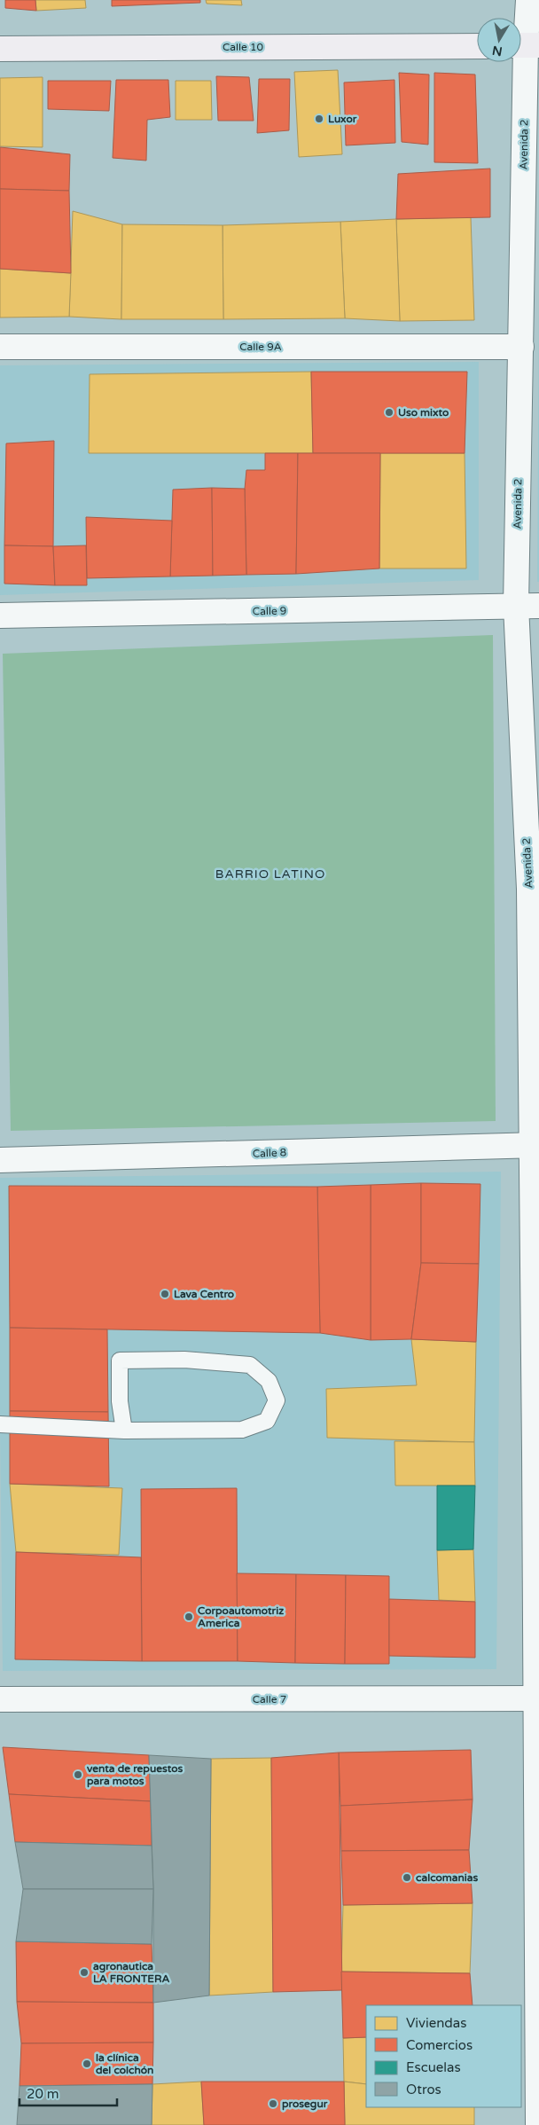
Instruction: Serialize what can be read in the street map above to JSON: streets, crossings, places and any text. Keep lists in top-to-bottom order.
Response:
{
  "streets": {
    "street": [
      "Calle 10",
      "Avenida 2",
      "Calle 9A",
      "Calle 9",
      "Calle 8",
      "Calle 7"
    ]
  },
  "crossings": [
    ["Avenida 2", "Calle 9A"],
    ["Avenida 2", "Calle 9"],
    ["Avenida 2", "Calle 8"],
    ["Avenida 2", "Calle 7"]
  ],
  "districts": ["BARRIO LATINO"],
  "places": [
    "Luxor",
    "Uso mixto",
    "Lava Centro",
    "Corpoautomotriz America",
    "venta de repuestos para motos",
    "calcomanias",
    "agronautica LA FRONTERA",
    "la clínica del colchón",
    "prosegur"
  ],
  "legend": [
    "Viviendas",
    "Comercios",
    "Escuelas",
    "Otros"
  ],
  "scale_bar": "20 m",
  "north": "bottom"
}
